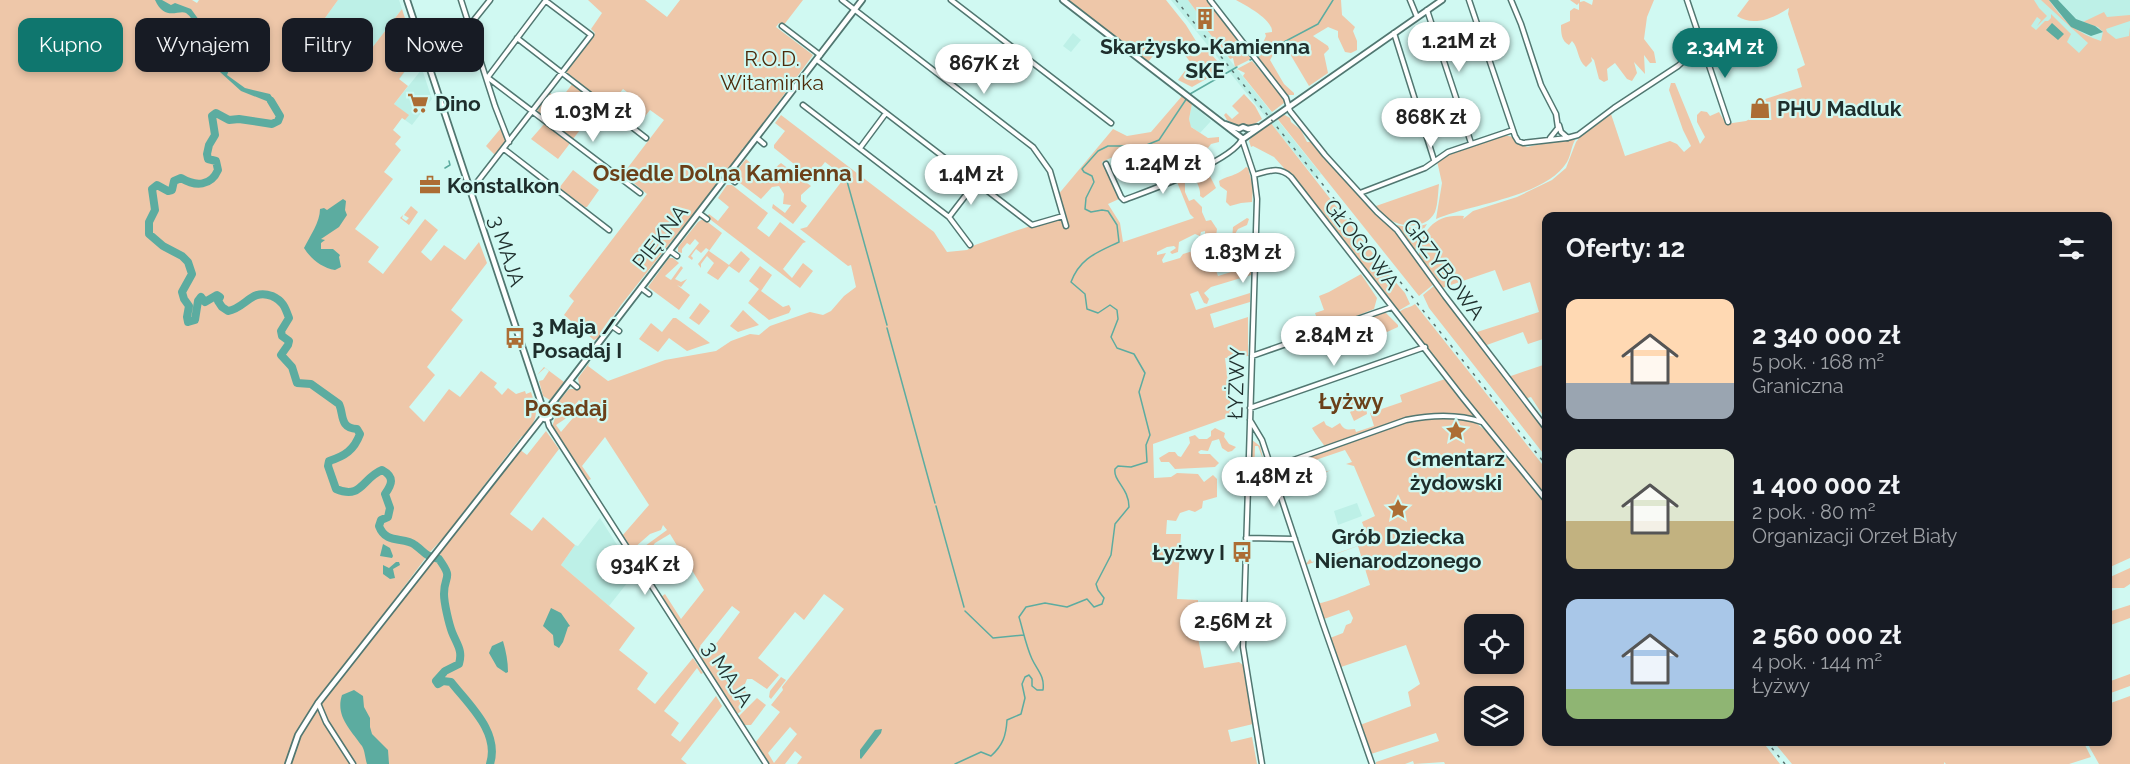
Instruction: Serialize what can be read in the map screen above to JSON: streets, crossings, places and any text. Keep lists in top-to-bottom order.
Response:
{
  "streets": {
    "street": [
      "PIĘKNA",
      "GŁOGOWA",
      "3 MAJA",
      "GRZYBOWA",
      "ŁYŻWY"
    ]
  },
  "crossings": [
    ["PIĘKNA", "3 MAJA"],
    ["GŁOGOWA", "ŁYŻWY"]
  ],
  "districts": ["Osiedle Dolna Kamienna I", "Łyżwy", "Posadaj"],
  "parks": ["R.O.D. Witaminka"],
  "places": {
    "building": ["Skarżysko-Kamienna SKE"],
    "supermarket": ["Dino"],
    "shop": ["PHU Madluk"],
    "office": ["Konstalkon"],
    "bus stop": ["3 Maja / Posadaj I", "Łyżwy I"],
    "place": ["Cmentarz żydowski", "Grób Dziecka Nienarodzonego"]
  },
  "page": {
    "chip": [
      "Kupno",
      "Wynajem",
      "Filtry",
      "Nowe"
    ],
    "price": [
      "1.21M zł",
      "2.34M zł",
      "867K zł",
      "1.03M zł",
      "868K zł",
      "1.24M zł",
      "1.4M zł",
      "1.83M zł",
      "2.84M zł",
      "1.48M zł",
      "934K zł",
      "2.56M zł"
    ],
    "heading": "Oferty: 12",
    "list": [
      {
        "name": "2 340 000 zł",
        "note": "5 pok. · 168 m² · Graniczna"
      },
      {
        "name": "1 400 000 zł",
        "note": "2 pok. · 80 m² · Organizacji Orzeł Biały"
      },
      {
        "name": "2 560 000 zł",
        "note": "4 pok. · 144 m² · Łyżwy"
      }
    ]
  }
}
